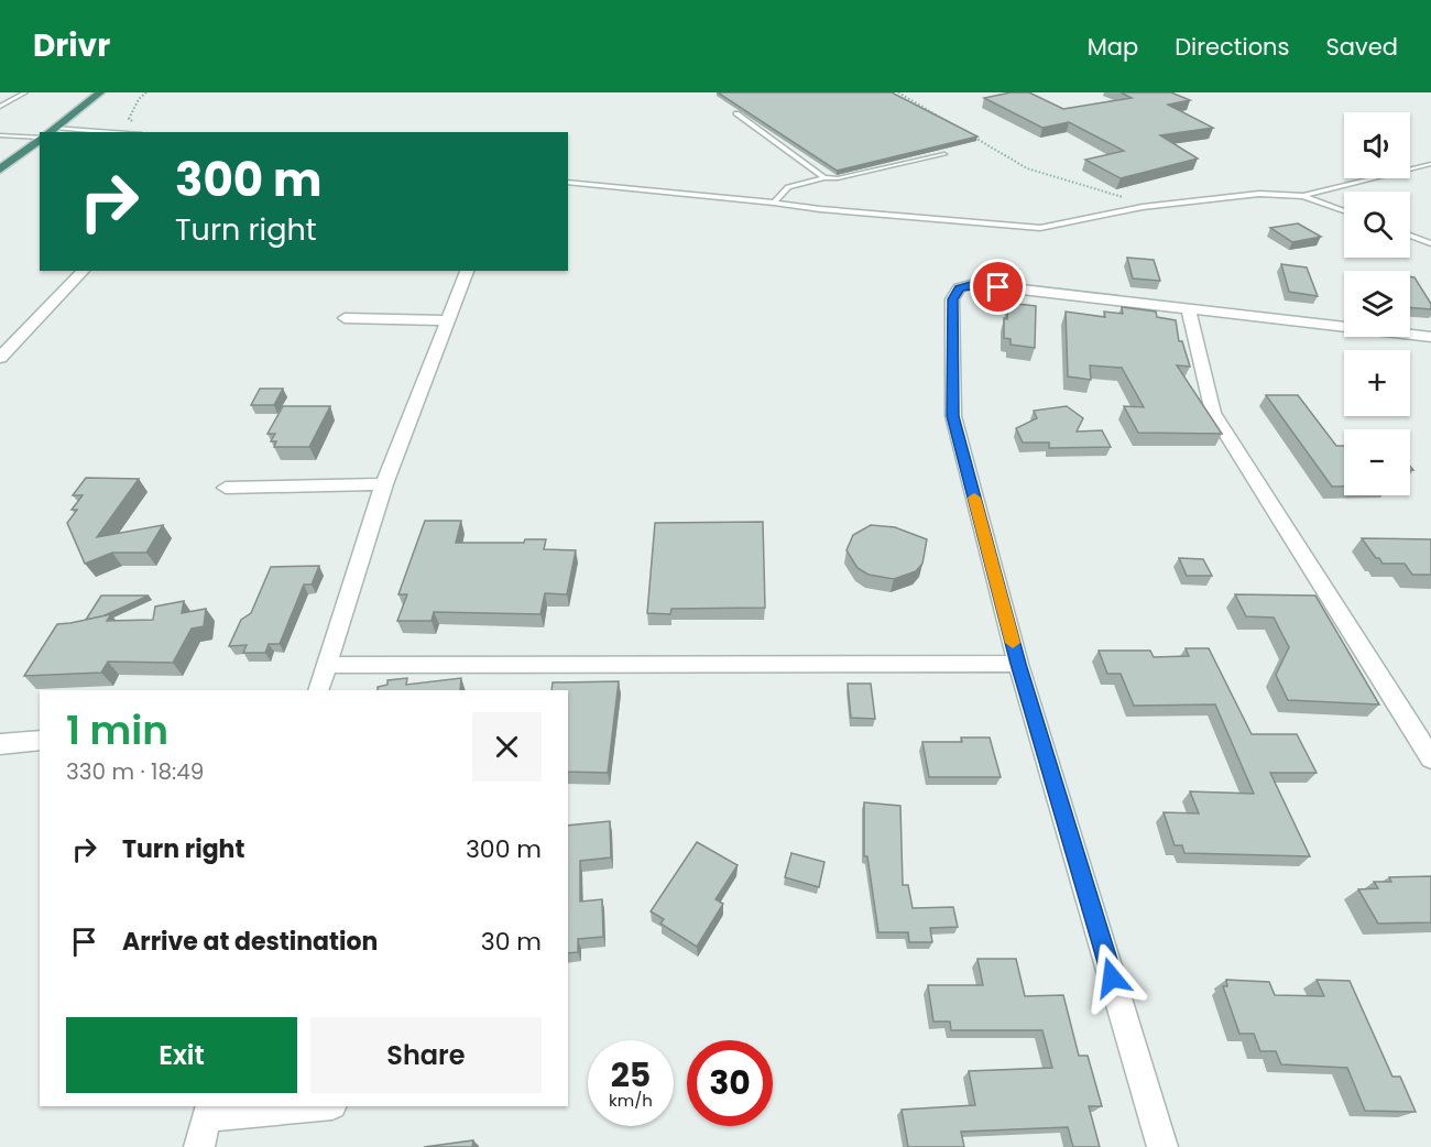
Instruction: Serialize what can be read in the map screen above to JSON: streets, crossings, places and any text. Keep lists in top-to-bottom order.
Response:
{
  "page": {
    "header": "Drivr",
    "nav": ["Map", "Directions", "Saved"],
    "map_buttons": ["+", "−"],
    "turn": ["300 m", "Turn right"],
    "heading": ["1 min", "330 m · 18:49"],
    "list": [
      {
        "name": "Turn right",
        "value": "300 m"
      },
      {
        "name": "Arrive at destination",
        "value": "30 m"
      }
    ],
    "buttons": ["Exit", "Share"],
    "speed": "25 km/h",
    "limit": "30"
  }
}
